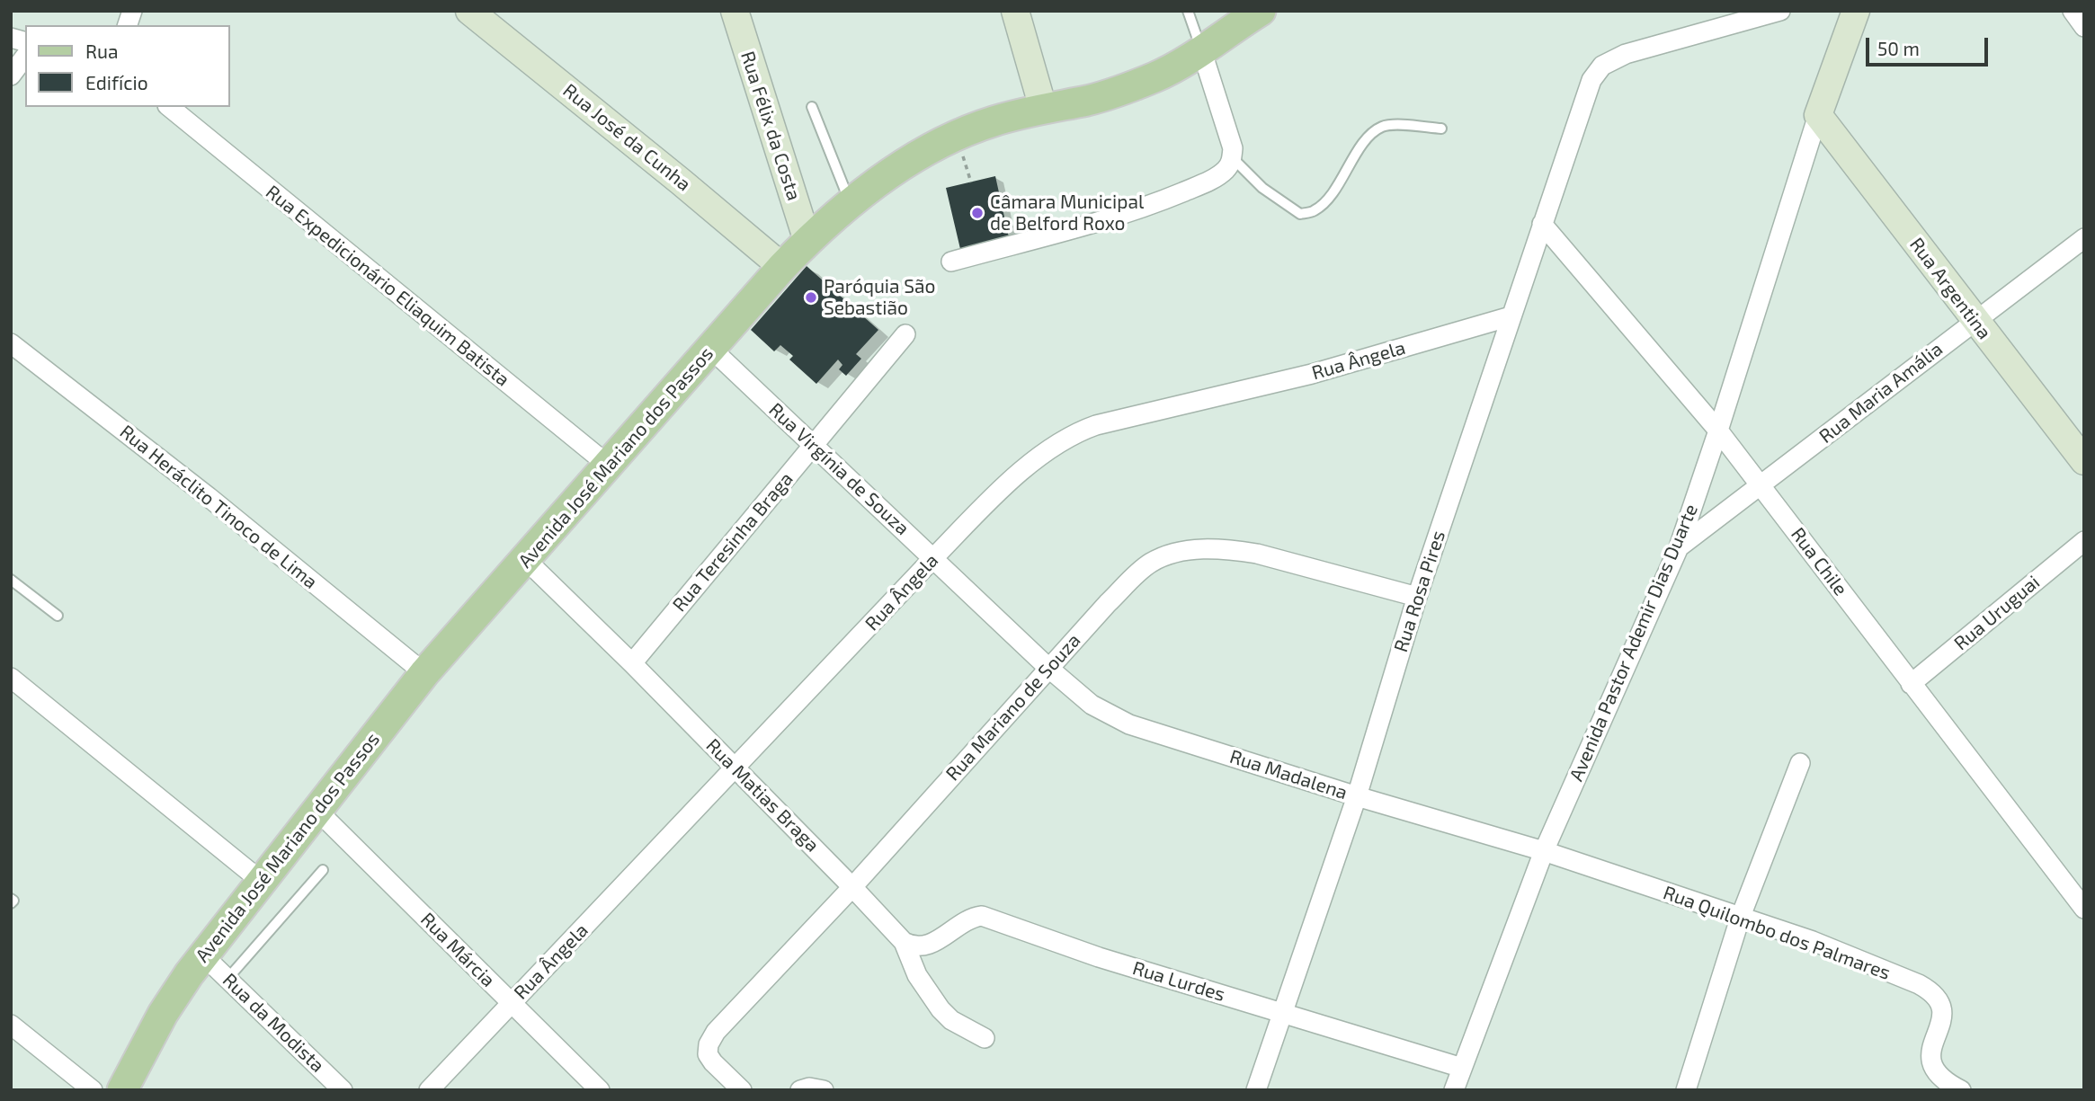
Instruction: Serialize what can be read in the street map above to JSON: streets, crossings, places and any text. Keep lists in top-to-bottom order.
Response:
{
  "streets": {
    "main road": ["Avenida José Mariano dos Passos"],
    "street": [
      "Rua Félix da Costa",
      "Rua José da Cunha",
      "Rua Expedicionário Eliaquim Batista",
      "Rua Argentina",
      "Rua Ângela",
      "Rua Maria Amália",
      "Rua Virgínia de Souza",
      "Rua Heráclito Tinoco de Lima",
      "Rua Teresinha Braga",
      "Rua Chile",
      "Rua Rosa Pires",
      "Rua Uruguai",
      "Avenida Pastor Ademir Dias Duarte",
      "Rua Mariano de Souza",
      "Rua Madalena",
      "Rua Matias Braga",
      "Rua Quilombo dos Palmares",
      "Rua Márcia",
      "Rua Lurdes",
      "Rua da Modista"
    ]
  },
  "crossings": [
    ["Rua Félix da Costa", "Avenida José Mariano dos Passos"],
    ["Rua José da Cunha", "Avenida José Mariano dos Passos"],
    ["Rua Expedicionário Eliaquim Batista", "Avenida José Mariano dos Passos"],
    ["Rua Argentina", "Rua Maria Amália"],
    ["Rua Argentina", "Avenida Pastor Ademir Dias Duarte"],
    ["Rua Ângela", "Rua Virgínia de Souza"],
    ["Rua Ângela", "Rua Rosa Pires"],
    ["Rua Ângela", "Rua Matias Braga"],
    ["Rua Ângela", "Rua Márcia"],
    ["Rua Maria Amália", "Rua Chile"],
    ["Rua Maria Amália", "Avenida Pastor Ademir Dias Duarte"],
    ["Avenida José Mariano dos Passos", "Rua Virgínia de Souza"],
    ["Avenida José Mariano dos Passos", "Rua Heráclito Tinoco de Lima"],
    ["Avenida José Mariano dos Passos", "Rua Matias Braga"],
    ["Avenida José Mariano dos Passos", "Rua Márcia"],
    ["Avenida José Mariano dos Passos", "Rua da Modista"],
    ["Rua Virgínia de Souza", "Rua Teresinha Braga"],
    ["Rua Virgínia de Souza", "Rua Mariano de Souza"],
    ["Rua Virgínia de Souza", "Rua Madalena"],
    ["Rua Teresinha Braga", "Rua Matias Braga"],
    ["Rua Chile", "Rua Rosa Pires"],
    ["Rua Chile", "Rua Uruguai"],
    ["Rua Chile", "Avenida Pastor Ademir Dias Duarte"],
    ["Rua Rosa Pires", "Rua Mariano de Souza"],
    ["Rua Rosa Pires", "Rua Madalena"],
    ["Rua Rosa Pires", "Rua Lurdes"],
    ["Avenida Pastor Ademir Dias Duarte", "Rua Madalena"],
    ["Avenida Pastor Ademir Dias Duarte", "Rua Quilombo dos Palmares"],
    ["Avenida Pastor Ademir Dias Duarte", "Rua Lurdes"],
    ["Rua Mariano de Souza", "Rua Madalena"],
    ["Rua Mariano de Souza", "Rua Matias Braga"],
    ["Rua Madalena", "Rua Quilombo dos Palmares"],
    ["Rua Matias Braga", "Rua Lurdes"]
  ],
  "places": ["Câmara Municipal de Belford Roxo", "Paróquia São Sebastião"],
  "legend": ["Rua", "Edifício"],
  "scale_bar": "50 m"
}
